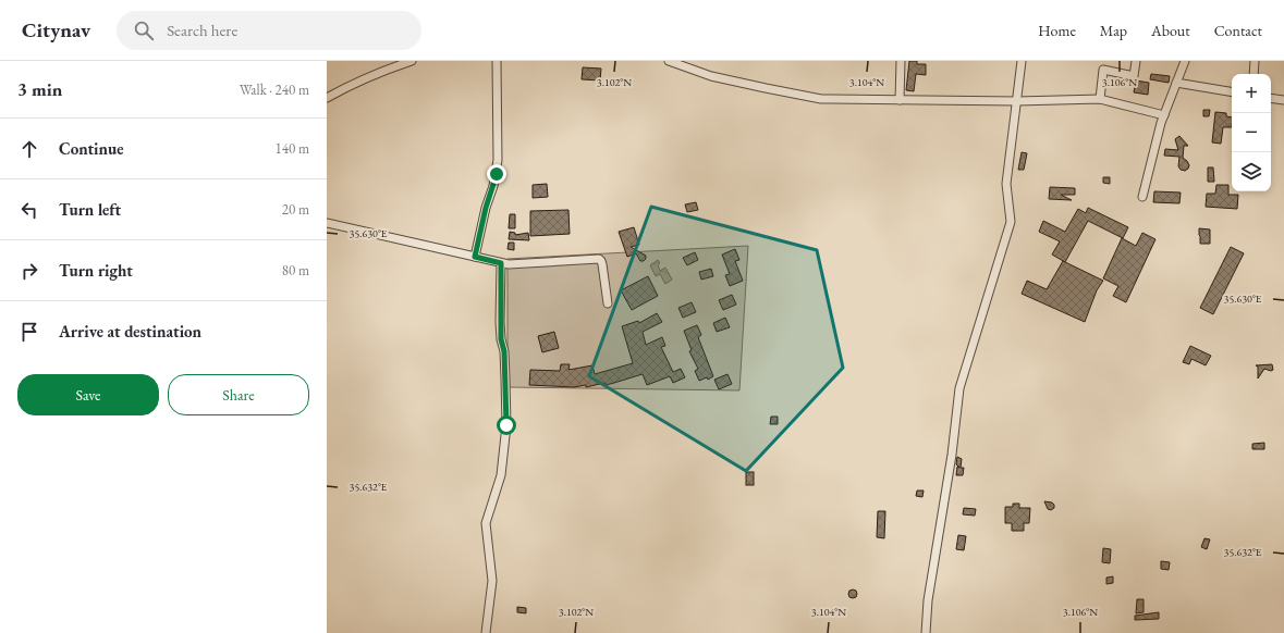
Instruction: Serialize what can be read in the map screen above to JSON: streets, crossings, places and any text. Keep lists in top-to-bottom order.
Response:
{
  "page": {
    "header": "Citynav",
    "search": "Search here",
    "nav": [
      "Home",
      "Map",
      "About",
      "Contact"
    ],
    "heading": ["3 min", "Walk · 240 m"],
    "map_buttons": ["+", "−"],
    "list": [
      ["Continue", "140 m"],
      ["Turn left", "20 m"],
      ["Turn right", "80 m"],
      "Arrive at destination"
    ],
    "buttons": ["Save", "Share"]
  },
  "coordinates": [
    "3.102°N",
    "3.104°N",
    "3.106°N",
    "35.630°E",
    "35.632°E"
  ]
}
